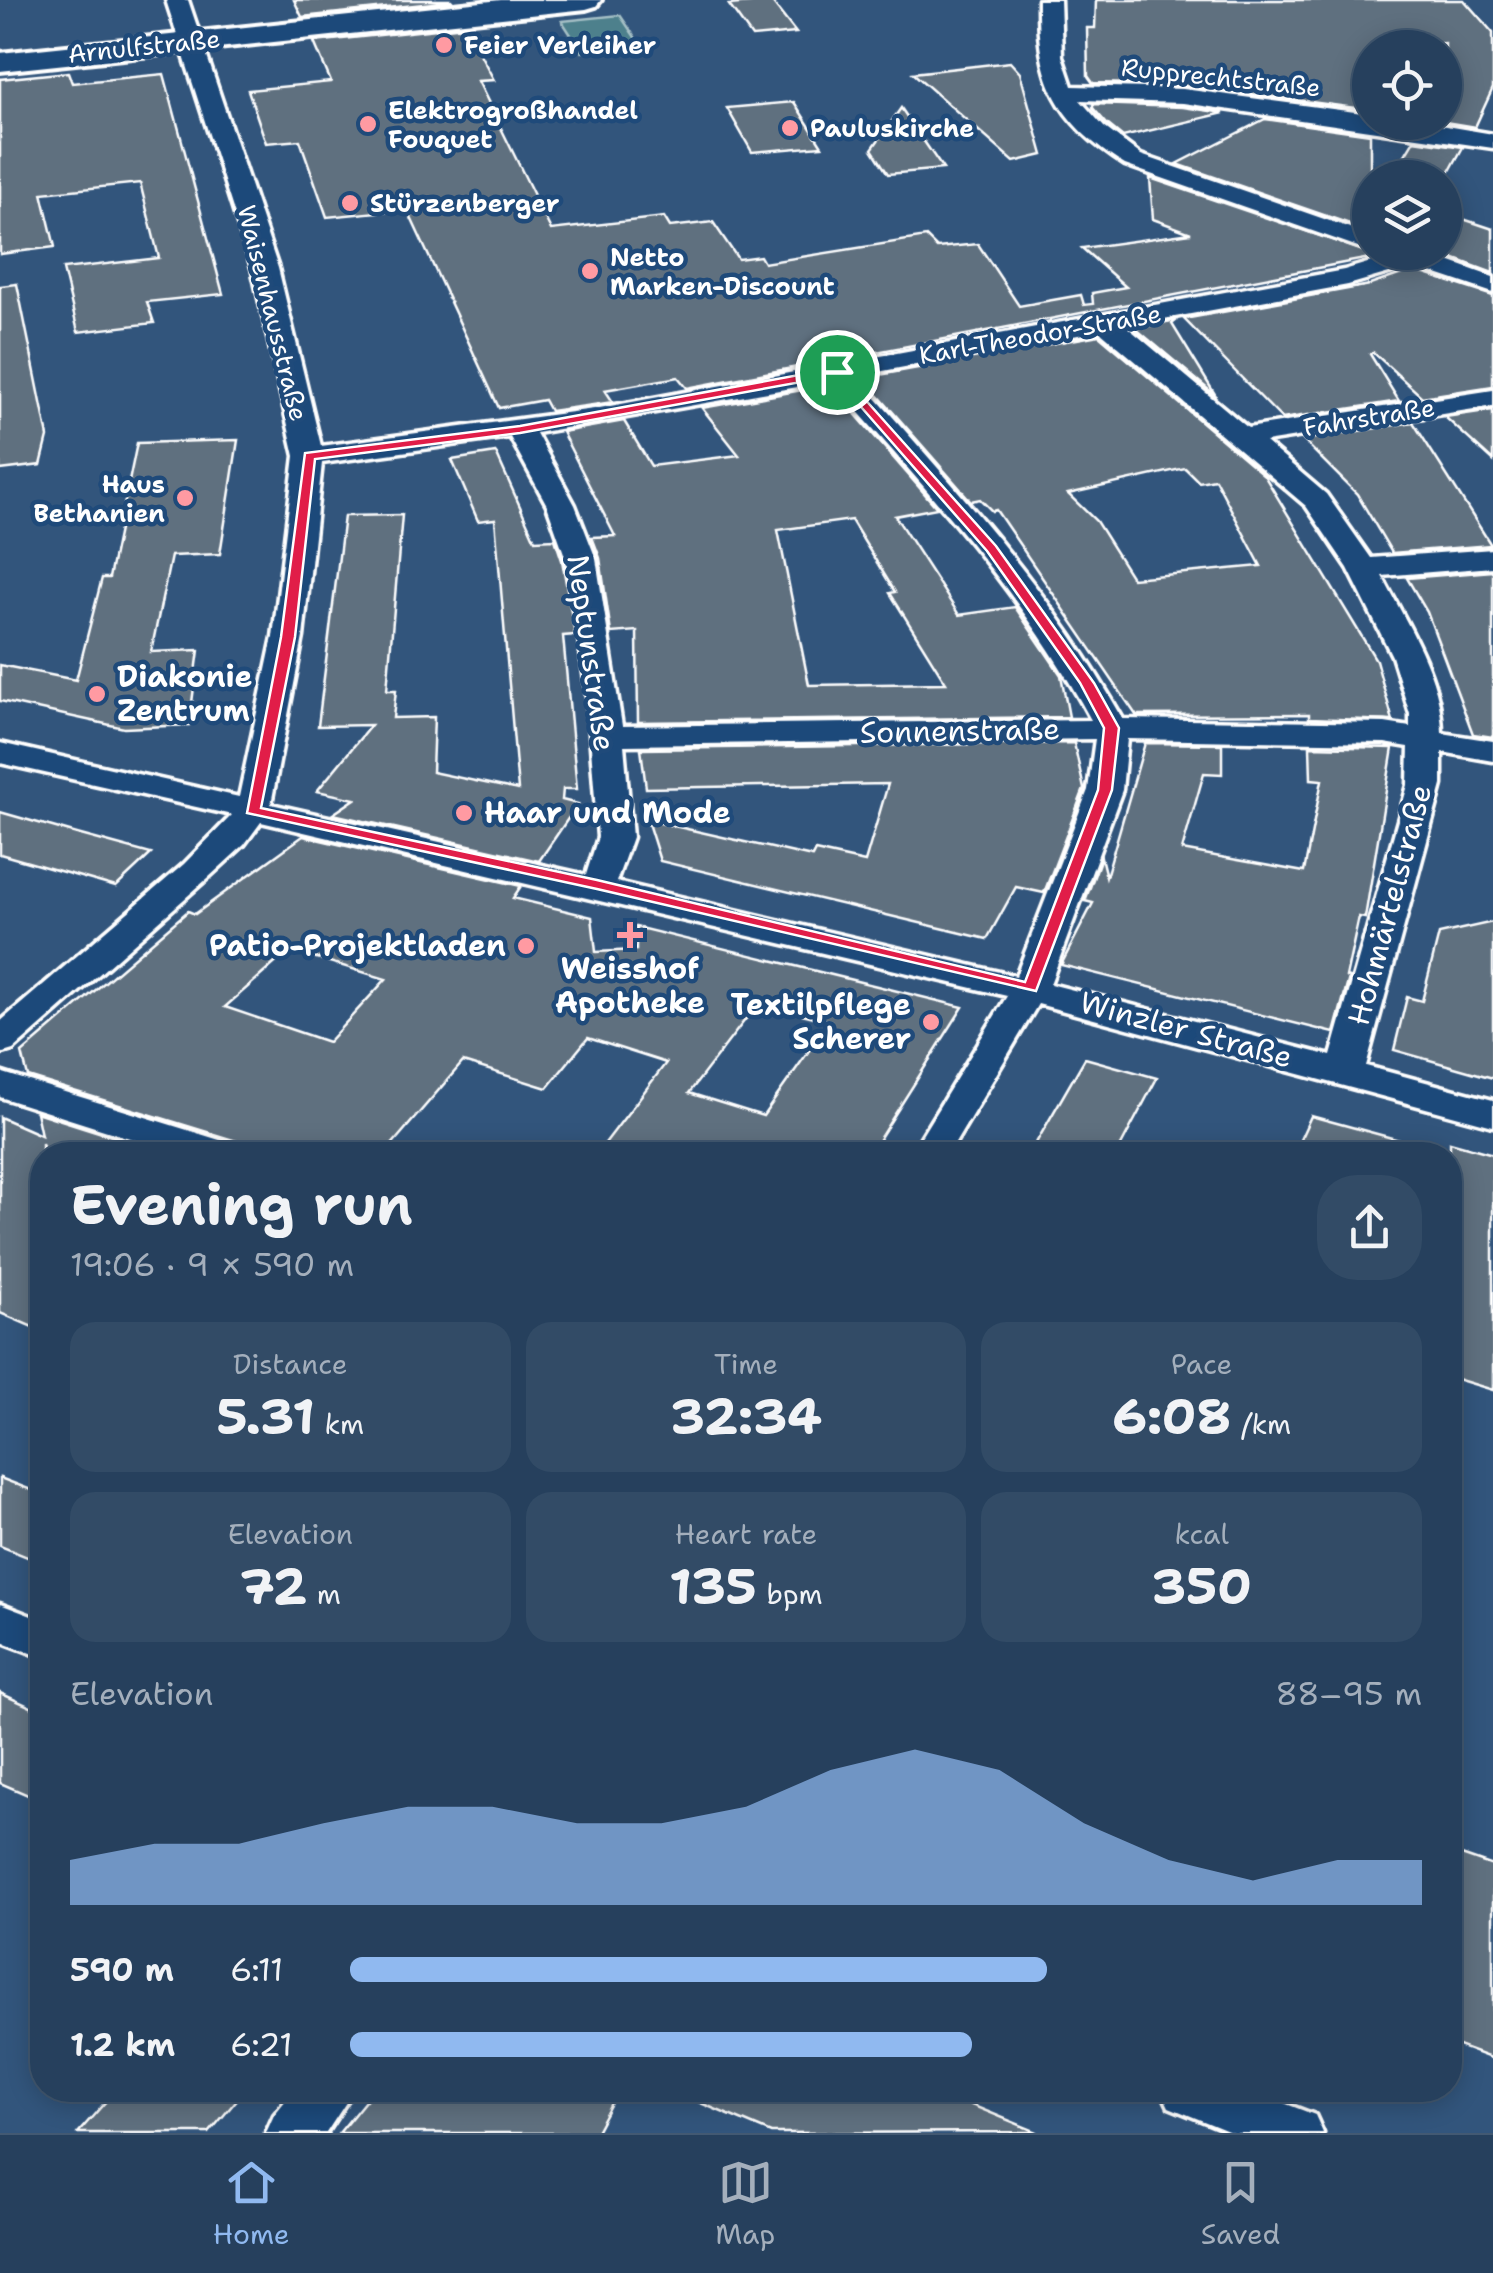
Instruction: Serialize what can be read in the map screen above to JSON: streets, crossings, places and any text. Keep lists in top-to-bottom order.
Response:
{
  "streets": {
    "street": [
      "Arnulfstraße",
      "Rupprechtstraße",
      "Waisenhausstraße",
      "Karl-Theodor-Straße",
      "Fahrstraße",
      "Neptunstraße",
      "Sonnenstraße",
      "Hohmärtelstraße",
      "Winzler Straße"
    ]
  },
  "crossings": [
    ["Arnulfstraße", "Waisenhausstraße"],
    ["Waisenhausstraße", "Karl-Theodor-Straße"],
    ["Waisenhausstraße", "Winzler Straße"],
    ["Karl-Theodor-Straße", "Neptunstraße"],
    ["Karl-Theodor-Straße", "Hohmärtelstraße"],
    ["Fahrstraße", "Hohmärtelstraße"],
    ["Neptunstraße", "Sonnenstraße"],
    ["Neptunstraße", "Winzler Straße"],
    ["Sonnenstraße", "Hohmärtelstraße"],
    ["Hohmärtelstraße", "Winzler Straße"]
  ],
  "places": {
    "other": [
      "Feier Verleiher",
      "Elektrogroßhandel Fouquet",
      "Pauluskirche",
      "Stürzenberger",
      "Netto Marken-Discount",
      "Haus Bethanien",
      "Diakonie Zentrum",
      "Haar und Mode",
      "Patio-Projektladen",
      "Textilpflege Scherer"
    ],
    "health": ["Weisshof Apotheke"]
  },
  "page": {
    "heading": ["Evening run", "19:06 · 9 × 590 m"],
    "stats": [
      ["Distance", "5.31 km"],
      ["Time", "32:34"],
      ["Pace", "6:08 /km"],
      ["Elevation", "72 m"],
      ["Heart rate", "135 bpm"],
      ["kcal", "350"]
    ],
    "chart": ["Elevation", "88–95 m"],
    "list": [
      {
        "name": "590 m",
        "note": "6:11"
      },
      {
        "name": "1.2 km",
        "note": "6:21"
      }
    ],
    "tabs": ["Home", "Map", "Saved"]
  }
}
